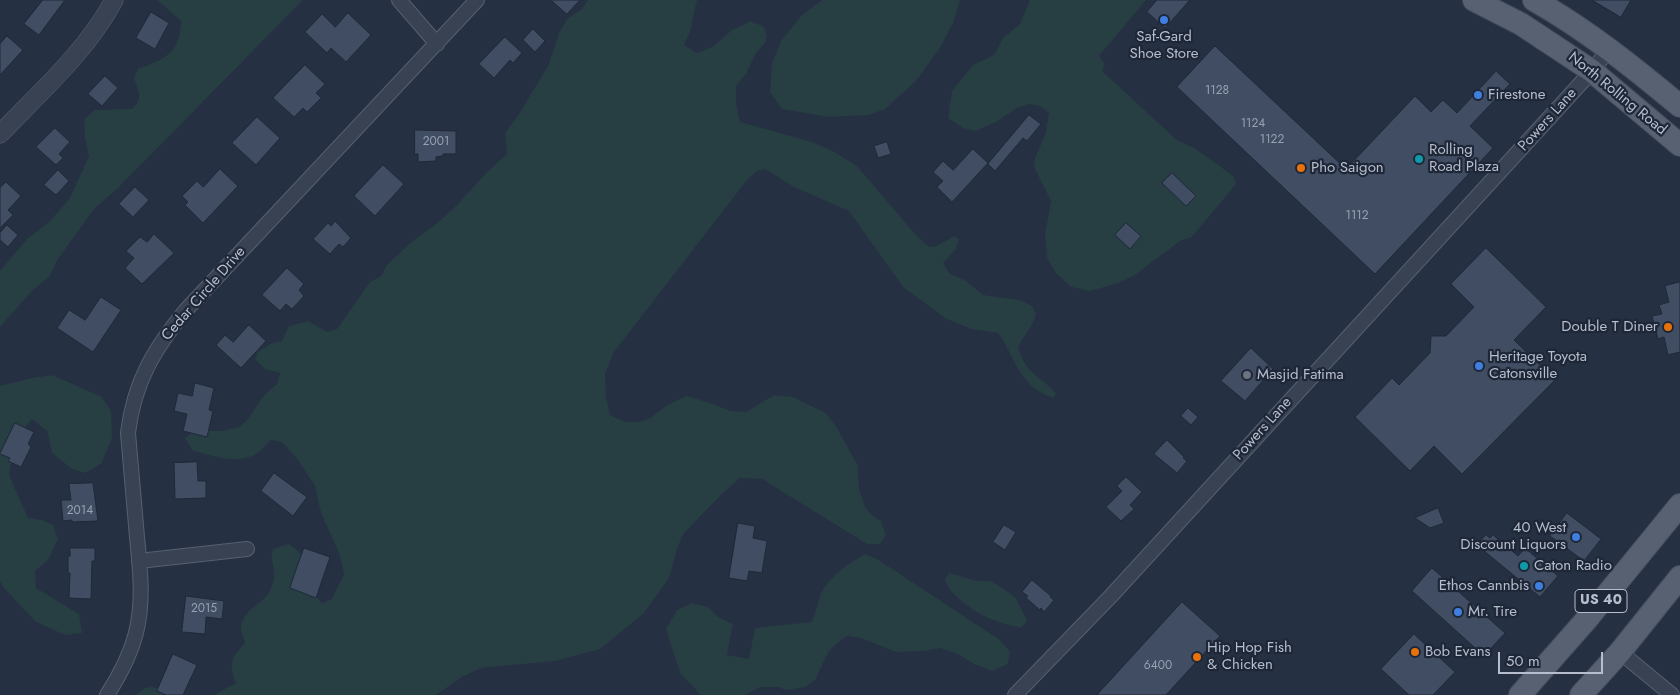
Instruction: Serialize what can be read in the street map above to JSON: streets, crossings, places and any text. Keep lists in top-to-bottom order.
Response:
{
  "streets": {
    "main road": ["North Rolling Road", "US 40"],
    "street": ["Powers Lane", "Cedar Circle Drive"]
  },
  "crossings": [
    ["North Rolling Road", "Powers Lane"]
  ],
  "places": [
    "Saf-Gard Shoe Store",
    "Firestone",
    "Rolling Road Plaza",
    "Pho Saigon",
    "Double T Diner",
    "Heritage Toyota Catonsville",
    "Masjid Fatima",
    "40 West Discount Liquors",
    "Caton Radio",
    "Ethos Cannbis",
    "Mr. Tire",
    "Bob Evans",
    "Hip Hop Fish & Chicken"
  ],
  "house_numbers": [
    "1128",
    "1124",
    "1122",
    "2001",
    "1112",
    "2014",
    "2015",
    "6400"
  ],
  "scale_bar": "50 m"
}
